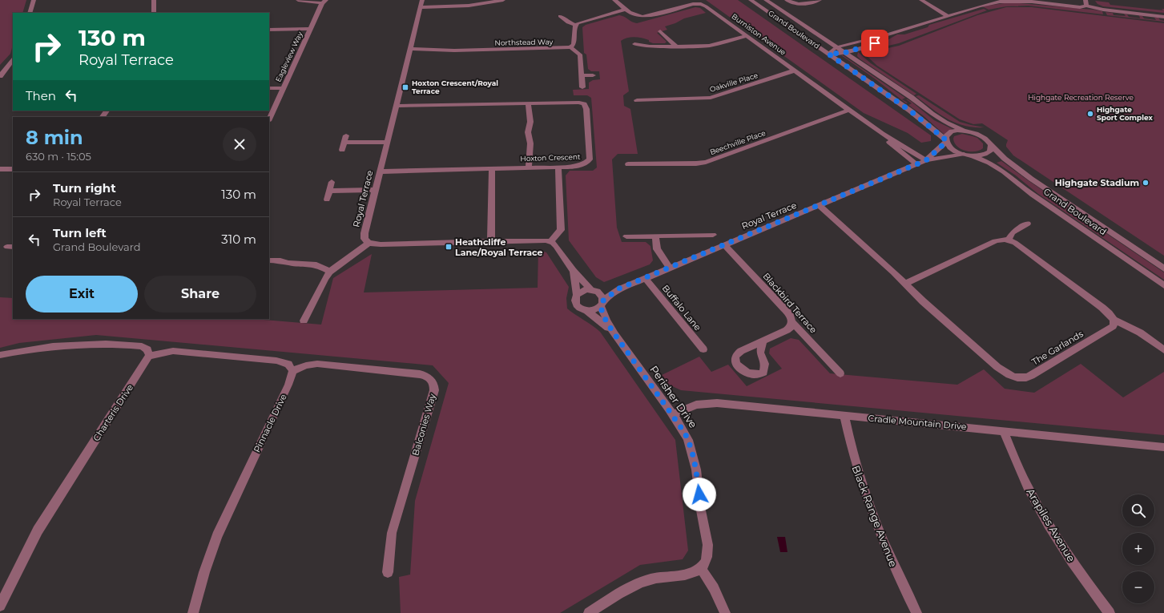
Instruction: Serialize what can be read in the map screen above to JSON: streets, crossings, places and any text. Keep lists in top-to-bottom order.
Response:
{
  "streets": {
    "street": [
      "Grand Boulevard",
      "Burniston Avenue",
      "Northstead Way",
      "Eagleview Way",
      "Oakville Place",
      "Beechville Place",
      "Hoxton Crescent",
      "Royal Terrace",
      "Blackbird Terrace",
      "Buffalo Lane",
      "The Garlands",
      "Perisher Drive",
      "Charteris Drive",
      "Cradle Mountain Drive",
      "Pinnacle Drive",
      "Balconies Way",
      "Black Range Avenue",
      "Arapiles Avenue"
    ]
  },
  "crossings": [
    ["Grand Boulevard", "Royal Terrace"],
    ["Burniston Avenue", "Oakville Place"],
    ["Burniston Avenue", "Beechville Place"],
    ["Burniston Avenue", "Royal Terrace"],
    ["Northstead Way", "Royal Terrace"],
    ["Hoxton Crescent", "Royal Terrace"],
    ["Royal Terrace", "Blackbird Terrace"],
    ["Royal Terrace", "Buffalo Lane"],
    ["Royal Terrace", "The Garlands"],
    ["Royal Terrace", "Perisher Drive"],
    ["Perisher Drive", "Cradle Mountain Drive"],
    ["Cradle Mountain Drive", "Black Range Avenue"],
    ["Cradle Mountain Drive", "Arapiles Avenue"],
    ["Pinnacle Drive", "Balconies Way"]
  ],
  "parks": ["Highgate Recreation Reserve"],
  "places": {
    "transit": ["Hoxton Crescent/Royal Terrace", "Heathcliffe Lane/Royal Terrace"],
    "other": ["Highgate Sport Complex", "Highgate Stadium"]
  },
  "page": {
    "turn": ["130 m", "Royal Terrace"],
    "then": "Then",
    "heading": ["8 min", "630 m · 15:05"],
    "list": [
      {
        "name": "Turn right",
        "note": "Royal Terrace",
        "value": "130 m"
      },
      {
        "name": "Turn left",
        "note": "Grand Boulevard",
        "value": "310 m"
      }
    ],
    "buttons": ["Exit", "Share"],
    "map_buttons": ["+", "−"]
  }
}
